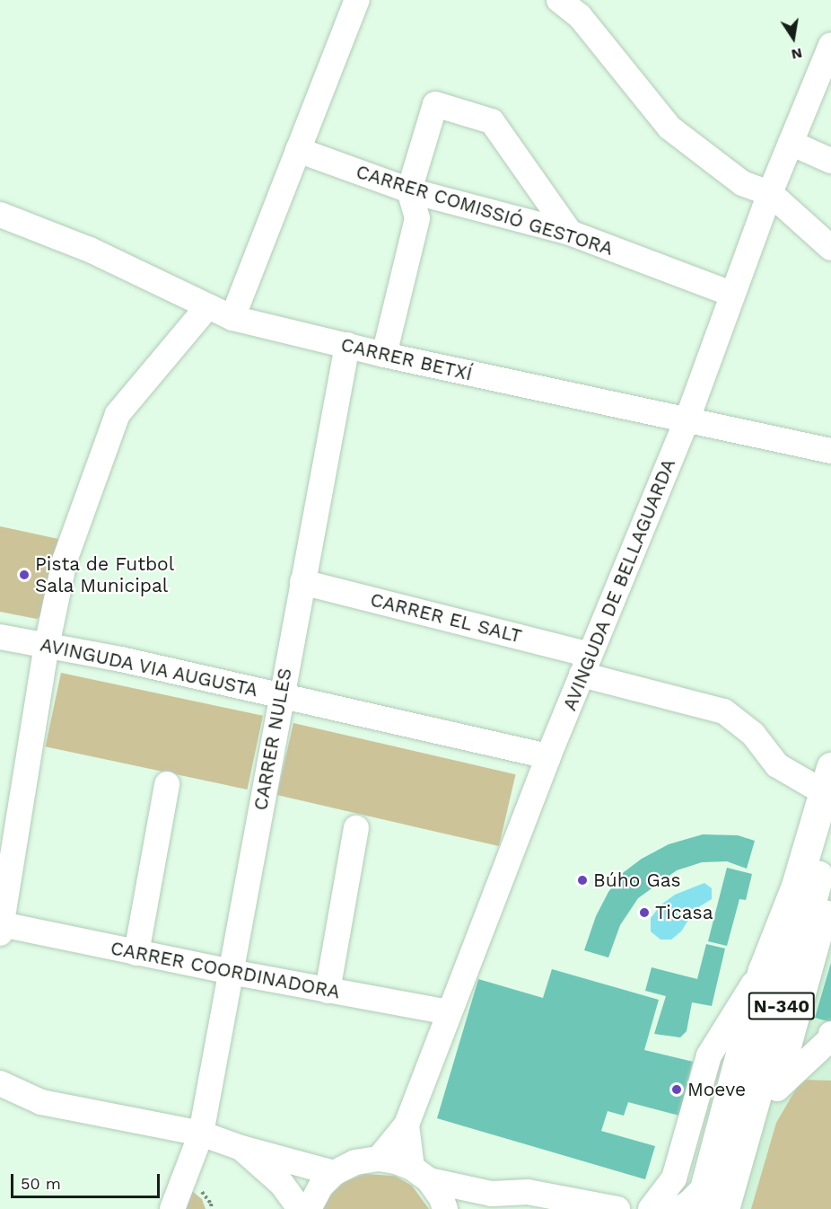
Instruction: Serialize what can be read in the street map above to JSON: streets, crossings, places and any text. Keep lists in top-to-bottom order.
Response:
{
  "streets": {
    "highway": ["N-340"],
    "street": [
      "CARRER COMISSIÓ GESTORA",
      "CARRER BETXÍ",
      "AVINGUDA DE BELLAGUARDA",
      "CARRER EL SALT",
      "AVINGUDA VIA AUGUSTA",
      "CARRER NULES",
      "CARRER COORDINADORA"
    ]
  },
  "crossings": [
    ["CARRER COMISSIÓ GESTORA", "AVINGUDA DE BELLAGUARDA"],
    ["CARRER BETXÍ", "AVINGUDA DE BELLAGUARDA"],
    ["CARRER BETXÍ", "CARRER NULES"],
    ["AVINGUDA DE BELLAGUARDA", "CARRER EL SALT"],
    ["AVINGUDA DE BELLAGUARDA", "AVINGUDA VIA AUGUSTA"],
    ["AVINGUDA DE BELLAGUARDA", "CARRER COORDINADORA"],
    ["CARRER EL SALT", "CARRER NULES"],
    ["AVINGUDA VIA AUGUSTA", "CARRER NULES"],
    ["CARRER NULES", "CARRER COORDINADORA"]
  ],
  "places": [
    "Pista de Futbol Sala Municipal",
    "Búho Gas",
    "Ticasa",
    "Moeve"
  ],
  "scale_bar": "50 m",
  "north": "bottom"
}
